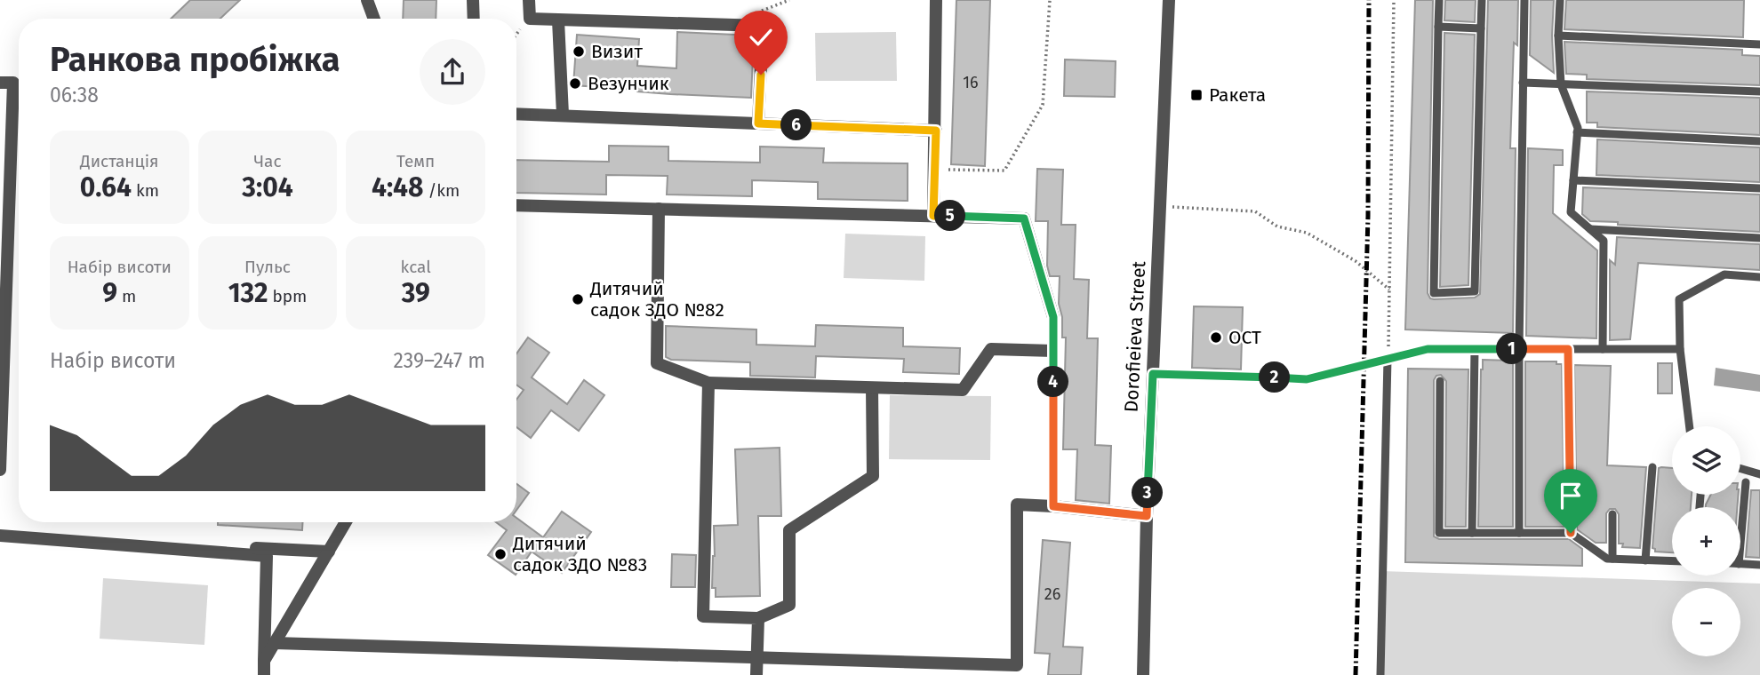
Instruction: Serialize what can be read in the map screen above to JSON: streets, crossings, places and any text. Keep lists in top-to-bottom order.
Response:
{
  "streets": {
    "street": ["Dorofieieva Street"]
  },
  "places": {
    "other": [
      "Визит",
      "Везунчик",
      "Дитячий садок ЗДО №82",
      "ОСТ",
      "Дитячий садок ЗДО №83"
    ],
    "transit": ["Ракета"]
  },
  "house_numbers": ["16", "26"],
  "page": {
    "heading": ["Ранкова пробіжка", "06:38"],
    "pins": [
      "6",
      "5",
      "1",
      "2",
      "4",
      "3"
    ],
    "stats": [
      ["Дистанція", "0.64 km"],
      ["Час", "3:04"],
      ["Темп", "4:48 /km"],
      ["Набір висоти", "9 m"],
      ["Пульс", "132 bpm"],
      ["kcal", "39"]
    ],
    "chart": ["Набір висоти", "239–247 m"],
    "map_buttons": ["+", "−"]
  }
}
